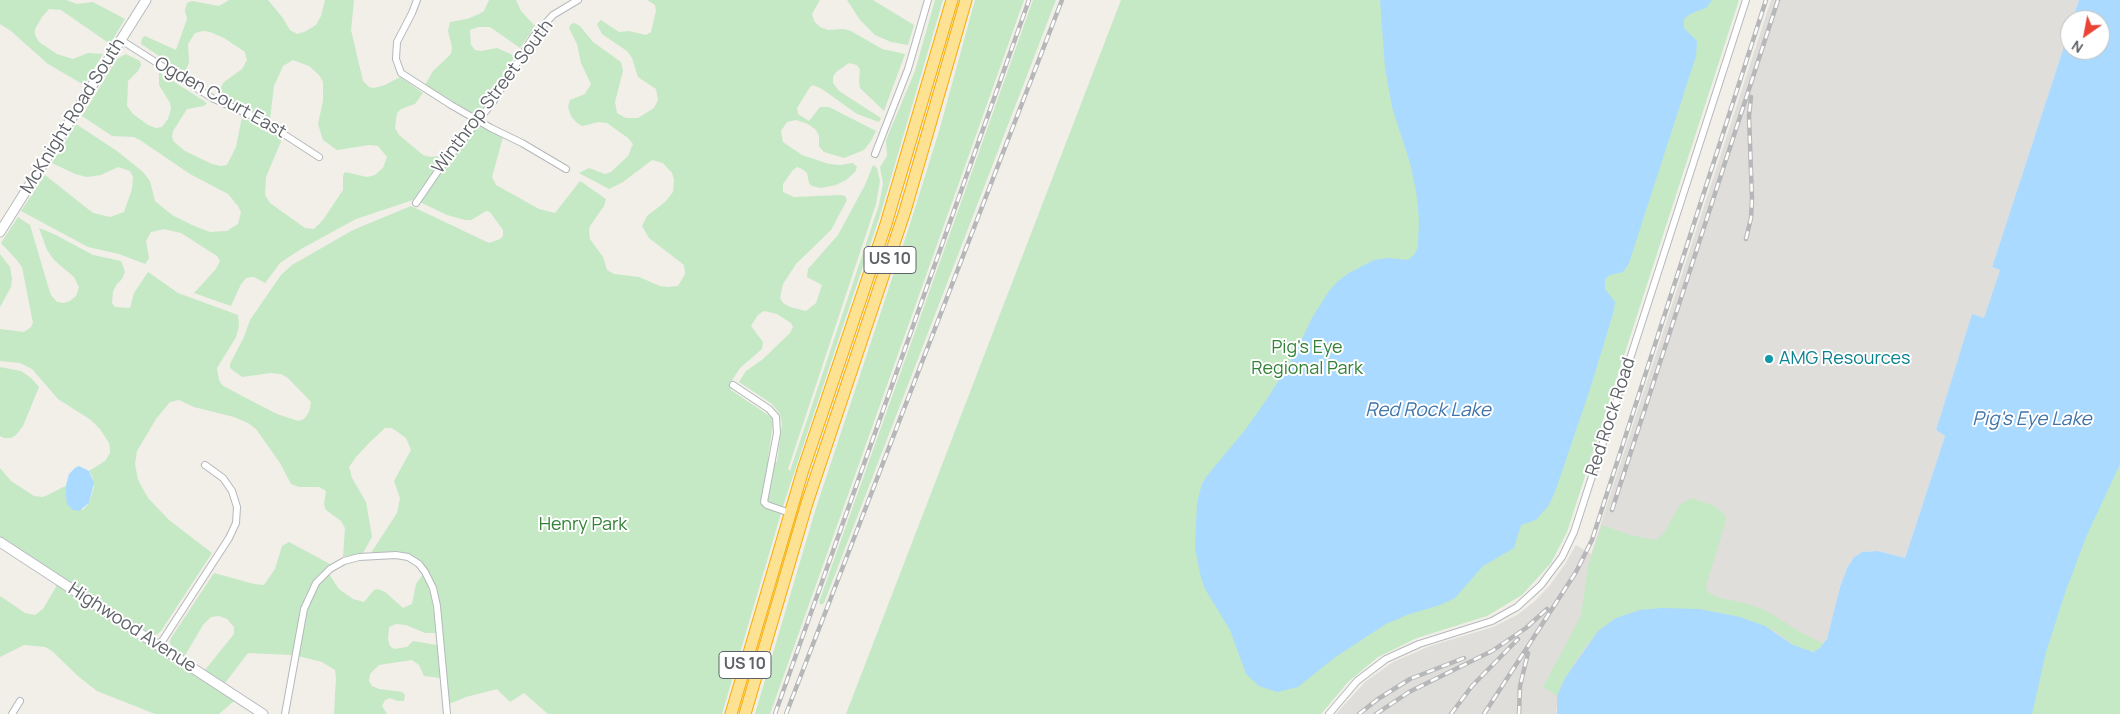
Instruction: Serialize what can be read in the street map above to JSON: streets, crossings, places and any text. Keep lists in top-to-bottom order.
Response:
{
  "streets": {
    "highway": ["US 10"],
    "street": [
      "Winthrop Street South",
      "Ogden Court East",
      "McKnight Road South",
      "Red Rock Road",
      "Highwood Avenue"
    ]
  },
  "crossings": [
    ["Ogden Court East", "McKnight Road South"]
  ],
  "water": ["Red Rock Lake", "Pig's Eye Lake"],
  "parks": ["Pig's Eye Regional Park", "Henry Park"],
  "places": ["AMG Resources"],
  "north": "bottom left"
}
